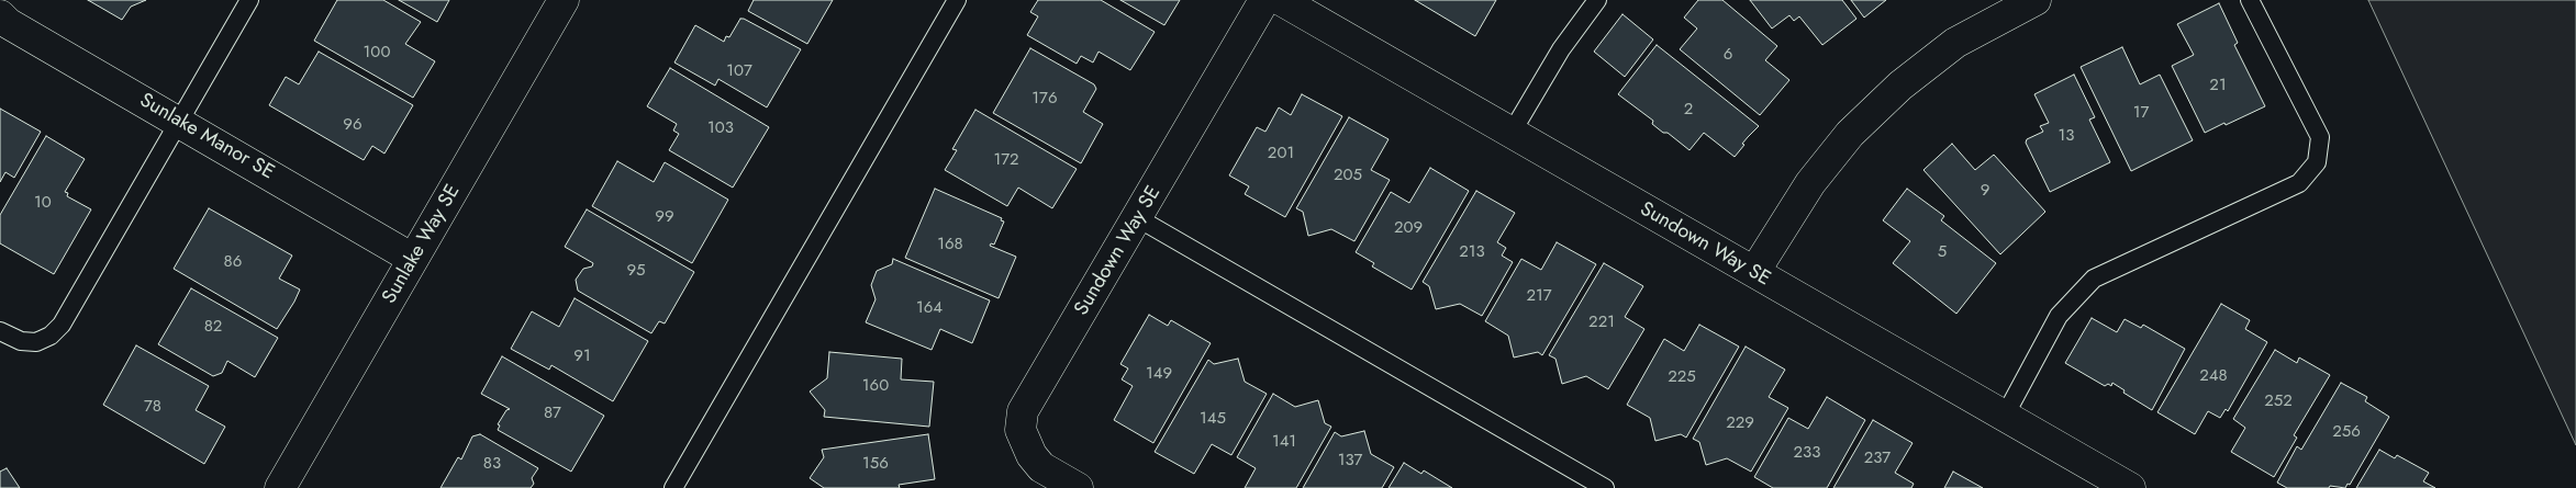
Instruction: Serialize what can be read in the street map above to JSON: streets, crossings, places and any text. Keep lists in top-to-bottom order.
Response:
{
  "streets": {
    "street": ["Sunlake Manor SE", "Sunlake Way SE", "Sundown Way SE"]
  },
  "crossings": [
    ["Sunlake Manor SE", "Sunlake Way SE"]
  ],
  "house_numbers": [
    "100",
    "6",
    "107",
    "21",
    "176",
    "2",
    "17",
    "96",
    "103",
    "13",
    "201",
    "172",
    "205",
    "9",
    "10",
    "99",
    "209",
    "168",
    "213",
    "5",
    "86",
    "95",
    "217",
    "164",
    "221",
    "82",
    "91",
    "149",
    "248",
    "225",
    "160",
    "252",
    "78",
    "87",
    "145",
    "229",
    "256",
    "141",
    "233",
    "237",
    "137",
    "83",
    "156"
  ]
}
